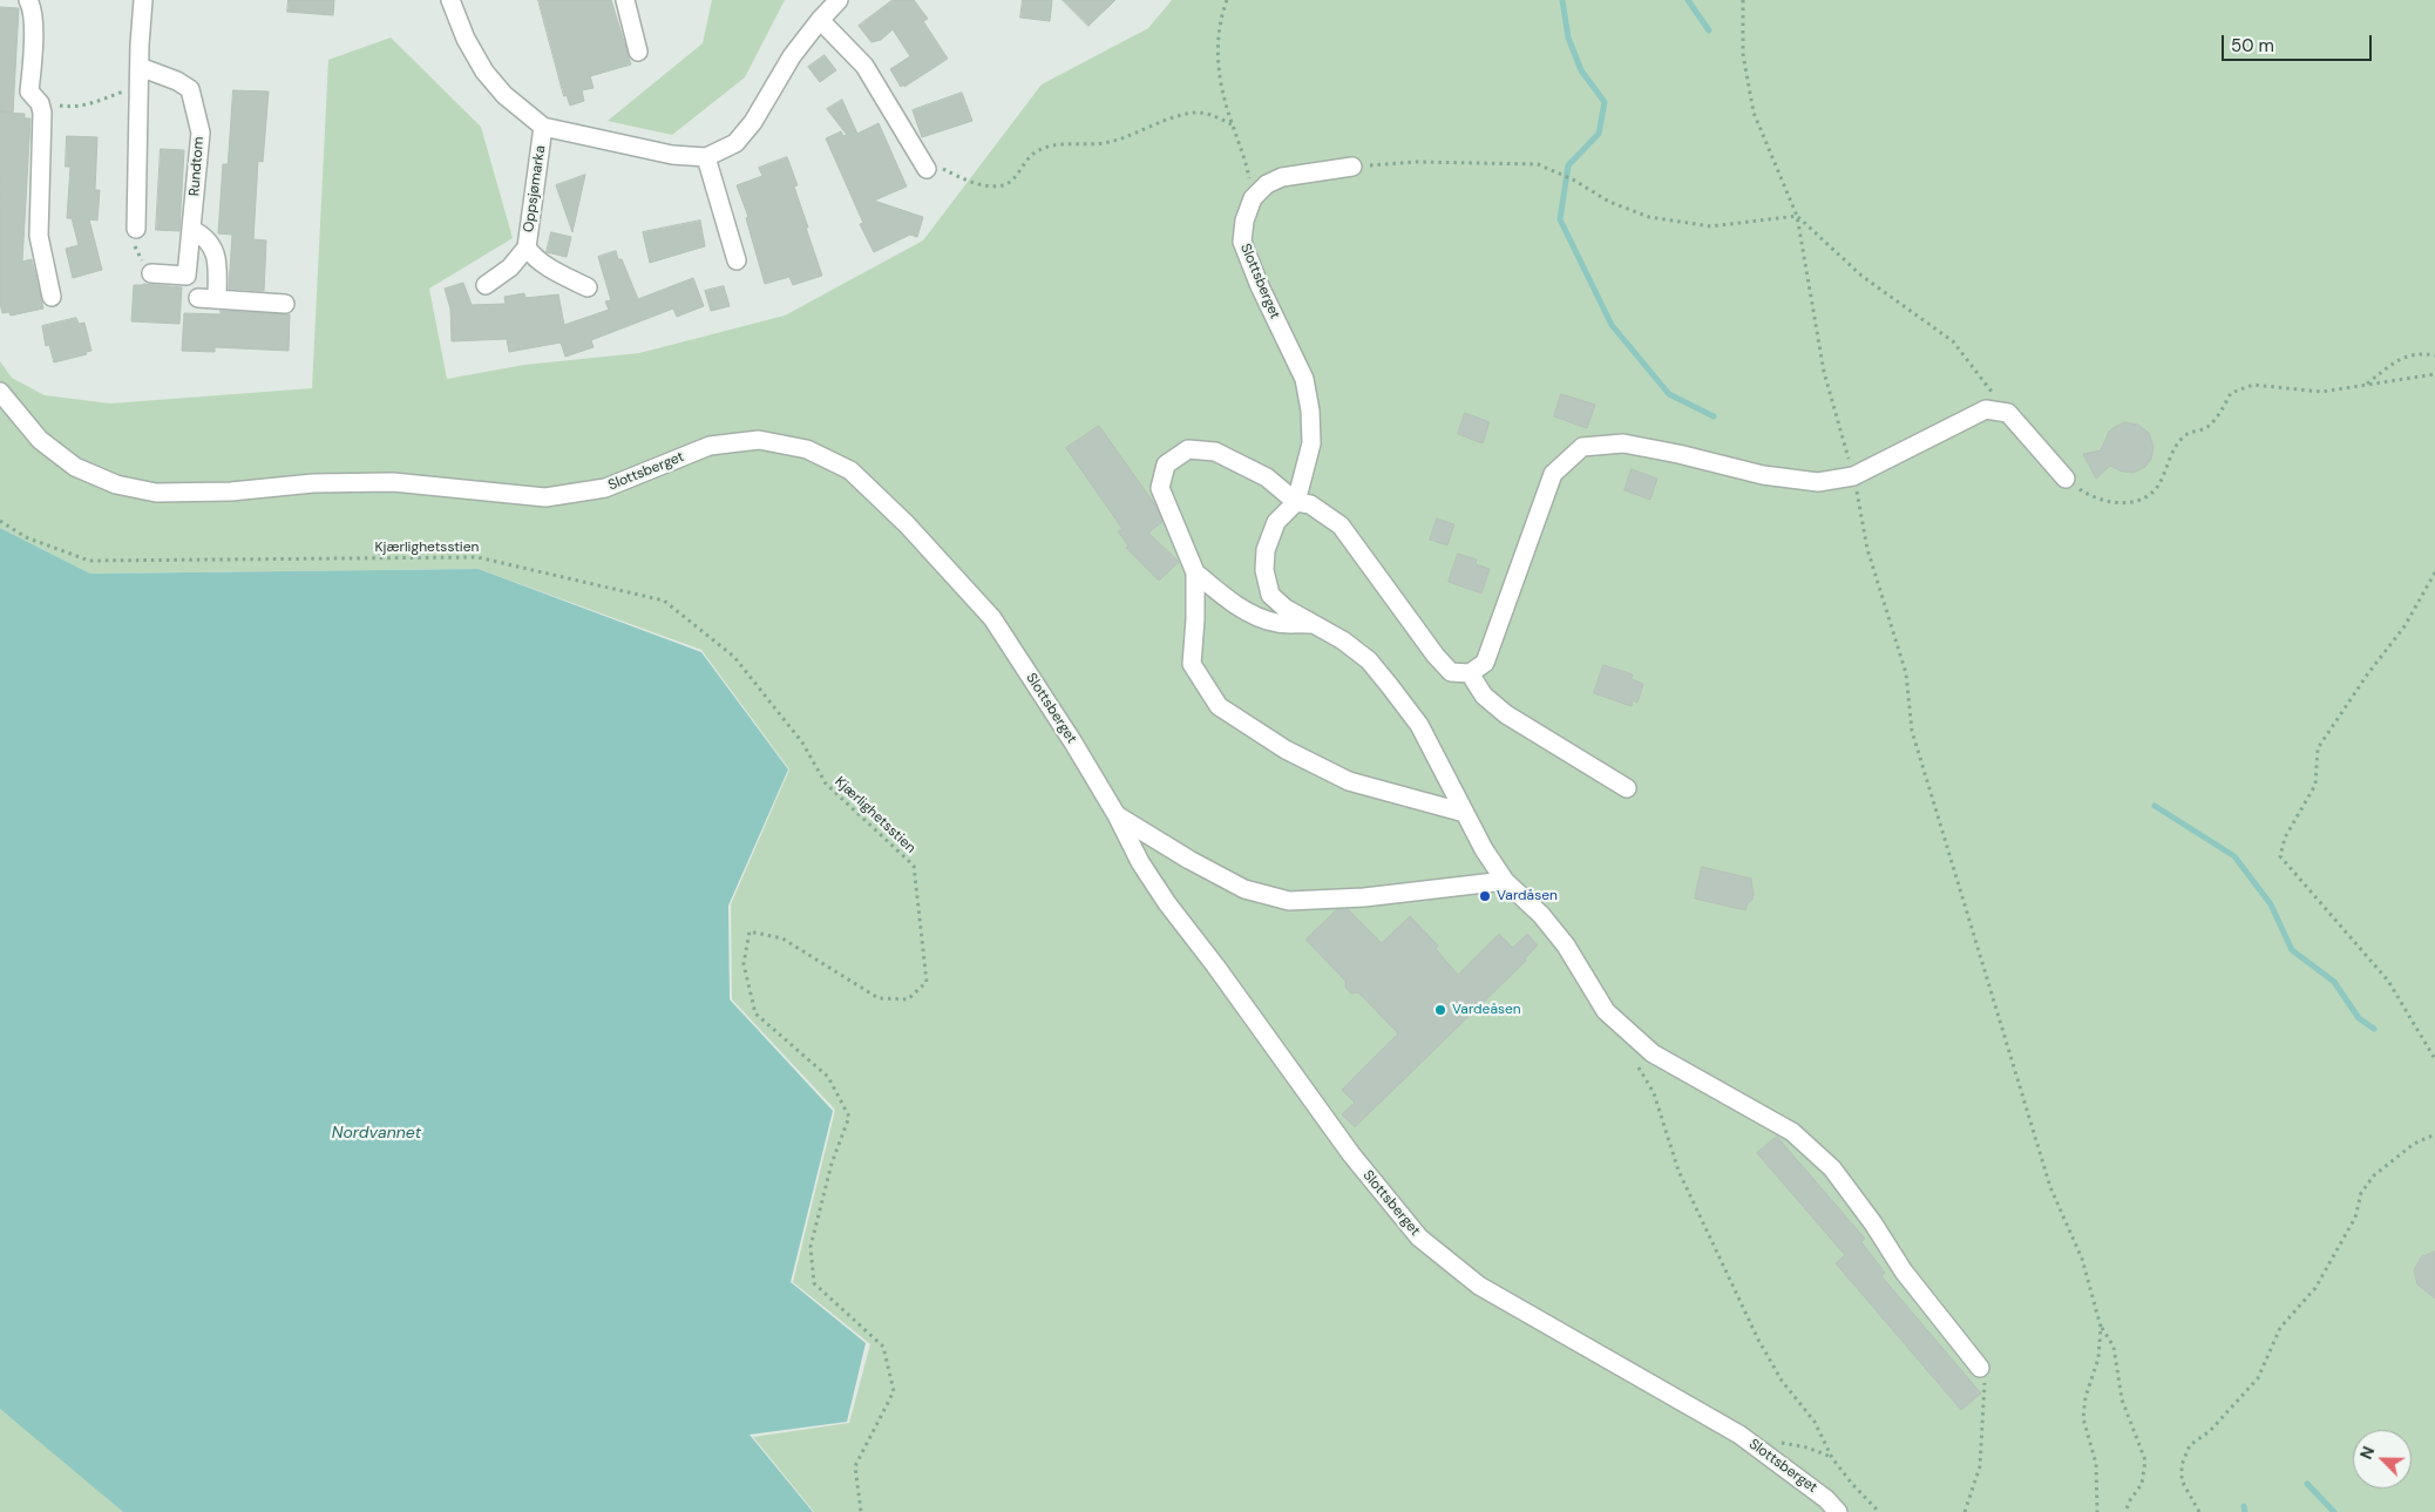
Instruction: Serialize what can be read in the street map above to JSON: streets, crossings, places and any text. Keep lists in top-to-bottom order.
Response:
{
  "streets": {
    "street": ["Rundtom", "Oppsjømarka", "Slottsberget"],
    "path": ["Kjærlighetsstien"]
  },
  "water": ["Nordvannet"],
  "places": ["Vardåsen", "Vardeåsen"],
  "scale_bar": "50 m",
  "north": "top left"
}
